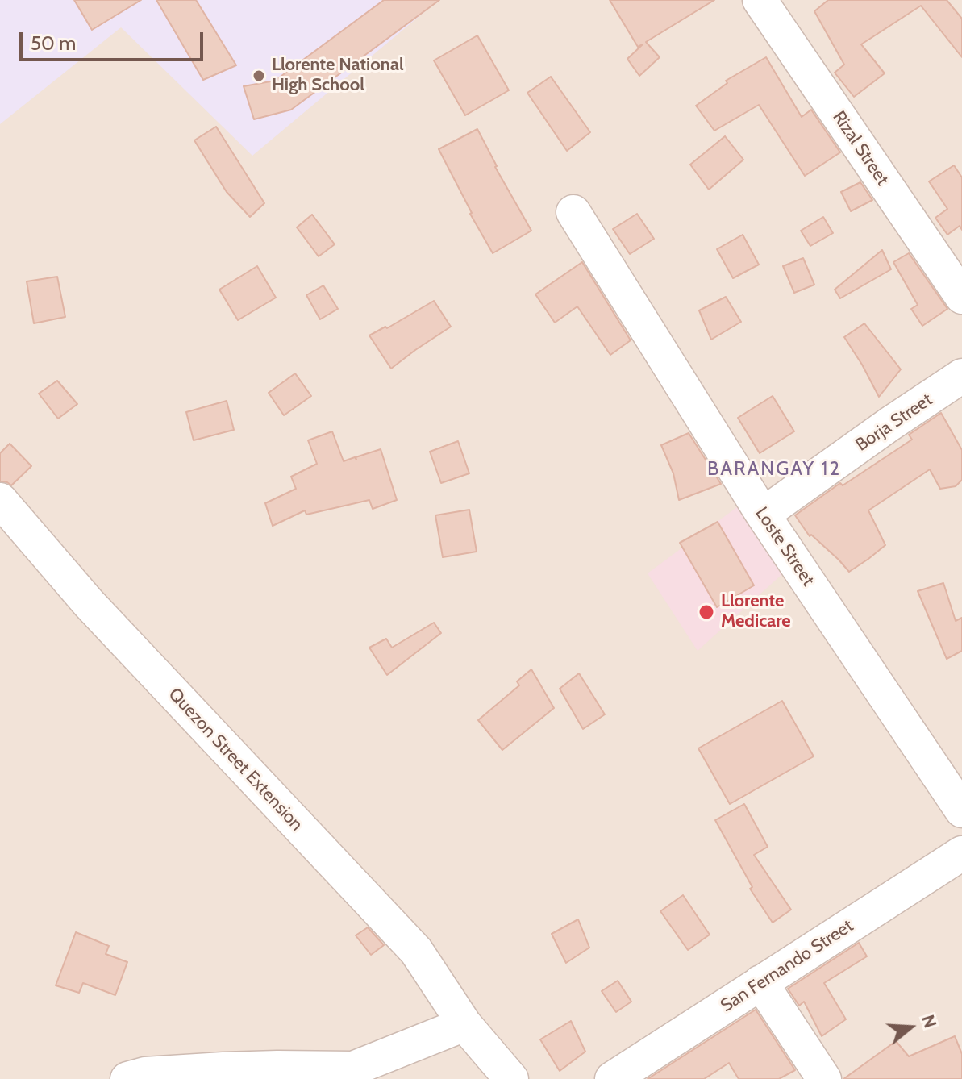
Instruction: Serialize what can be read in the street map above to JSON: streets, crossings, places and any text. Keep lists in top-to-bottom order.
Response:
{
  "streets": {
    "street": [
      "Rizal Street",
      "Borja Street",
      "Loste Street",
      "Quezon Street Extension",
      "San Fernando Street"
    ]
  },
  "crossings": [
    ["Borja Street", "Loste Street"]
  ],
  "districts": ["BARANGAY 12"],
  "places": ["Llorente National High School", "Llorente Medicare"],
  "scale_bar": "50 m",
  "north": "right"
}
